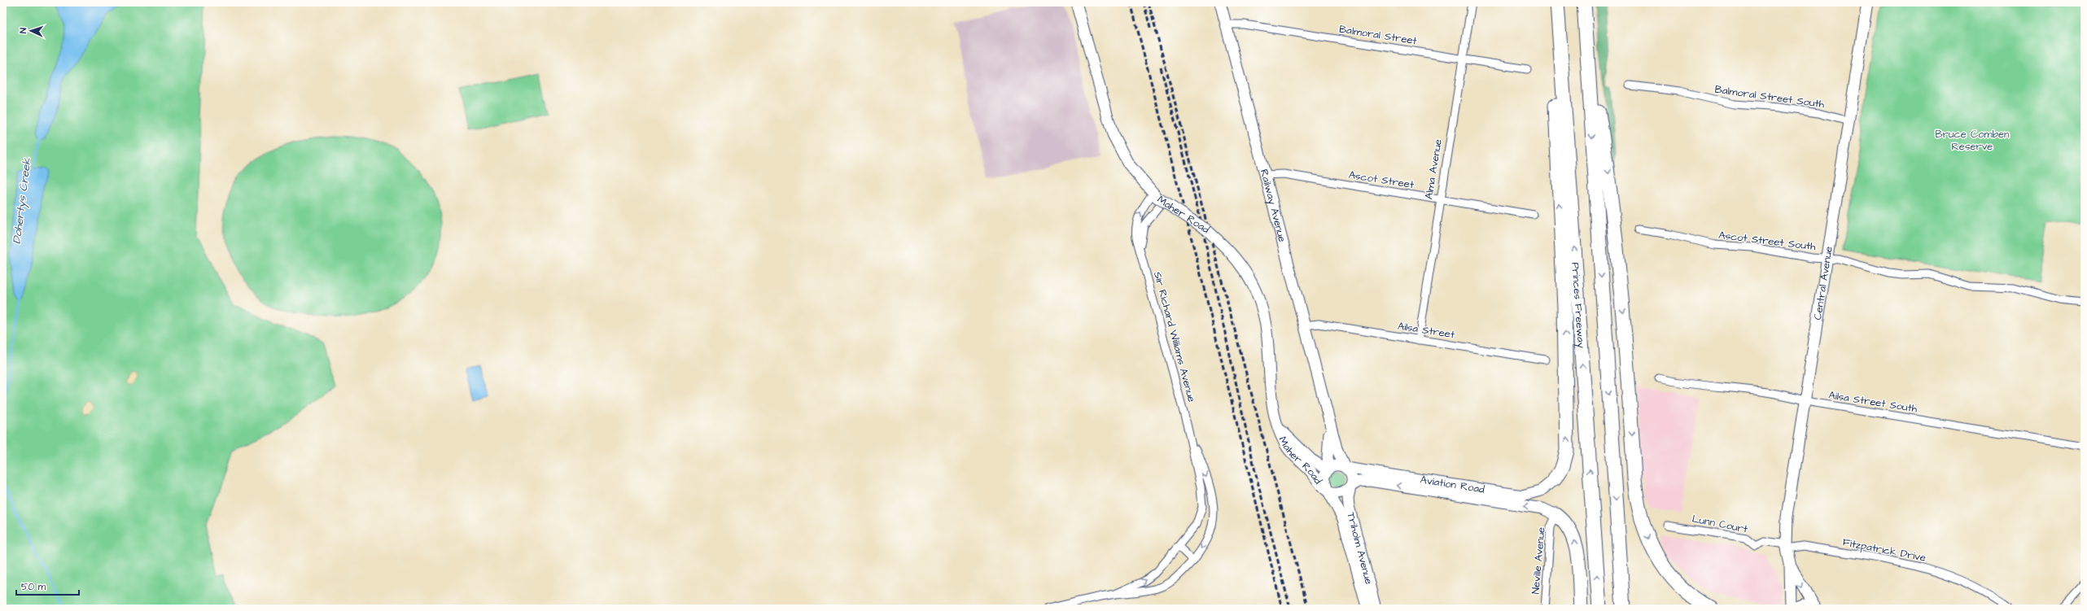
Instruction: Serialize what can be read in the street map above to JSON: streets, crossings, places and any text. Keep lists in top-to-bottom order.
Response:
{
  "streets": {
    "highway": ["Princes Freeway"],
    "street": [
      "Balmoral Street",
      "Balmoral Street South",
      "Alma Avenue",
      "Ascot Street",
      "Railway Avenue",
      "Maher Road",
      "Ascot Street South",
      "Central Avenue",
      "Ailsa Street",
      "Sir Richard Williams Avenue",
      "Ailsa Street South",
      "Aviation Road",
      "Lunn Court",
      "Triholm Avenue",
      "Fitzpatrick Drive",
      "Neville Avenue"
    ]
  },
  "crossings": [
    ["Balmoral Street", "Alma Avenue"],
    ["Balmoral Street", "Railway Avenue"],
    ["Balmoral Street South", "Central Avenue"],
    ["Alma Avenue", "Ascot Street"],
    ["Alma Avenue", "Ailsa Street"],
    ["Ascot Street", "Railway Avenue"],
    ["Railway Avenue", "Maher Road"],
    ["Railway Avenue", "Ailsa Street"],
    ["Railway Avenue", "Aviation Road"],
    ["Railway Avenue", "Triholm Avenue"],
    ["Maher Road", "Sir Richard Williams Avenue"],
    ["Maher Road", "Aviation Road"],
    ["Maher Road", "Triholm Avenue"],
    ["Ascot Street South", "Central Avenue"],
    ["Central Avenue", "Ailsa Street South"],
    ["Central Avenue", "Lunn Court"],
    ["Central Avenue", "Fitzpatrick Drive"],
    ["Aviation Road", "Triholm Avenue"],
    ["Aviation Road", "Neville Avenue"],
    ["Lunn Court", "Fitzpatrick Drive"]
  ],
  "water": ["Dohertys Creek"],
  "parks": ["Bruce Comben Reserve"],
  "scale_bar": "50 m",
  "north": "left"
}
